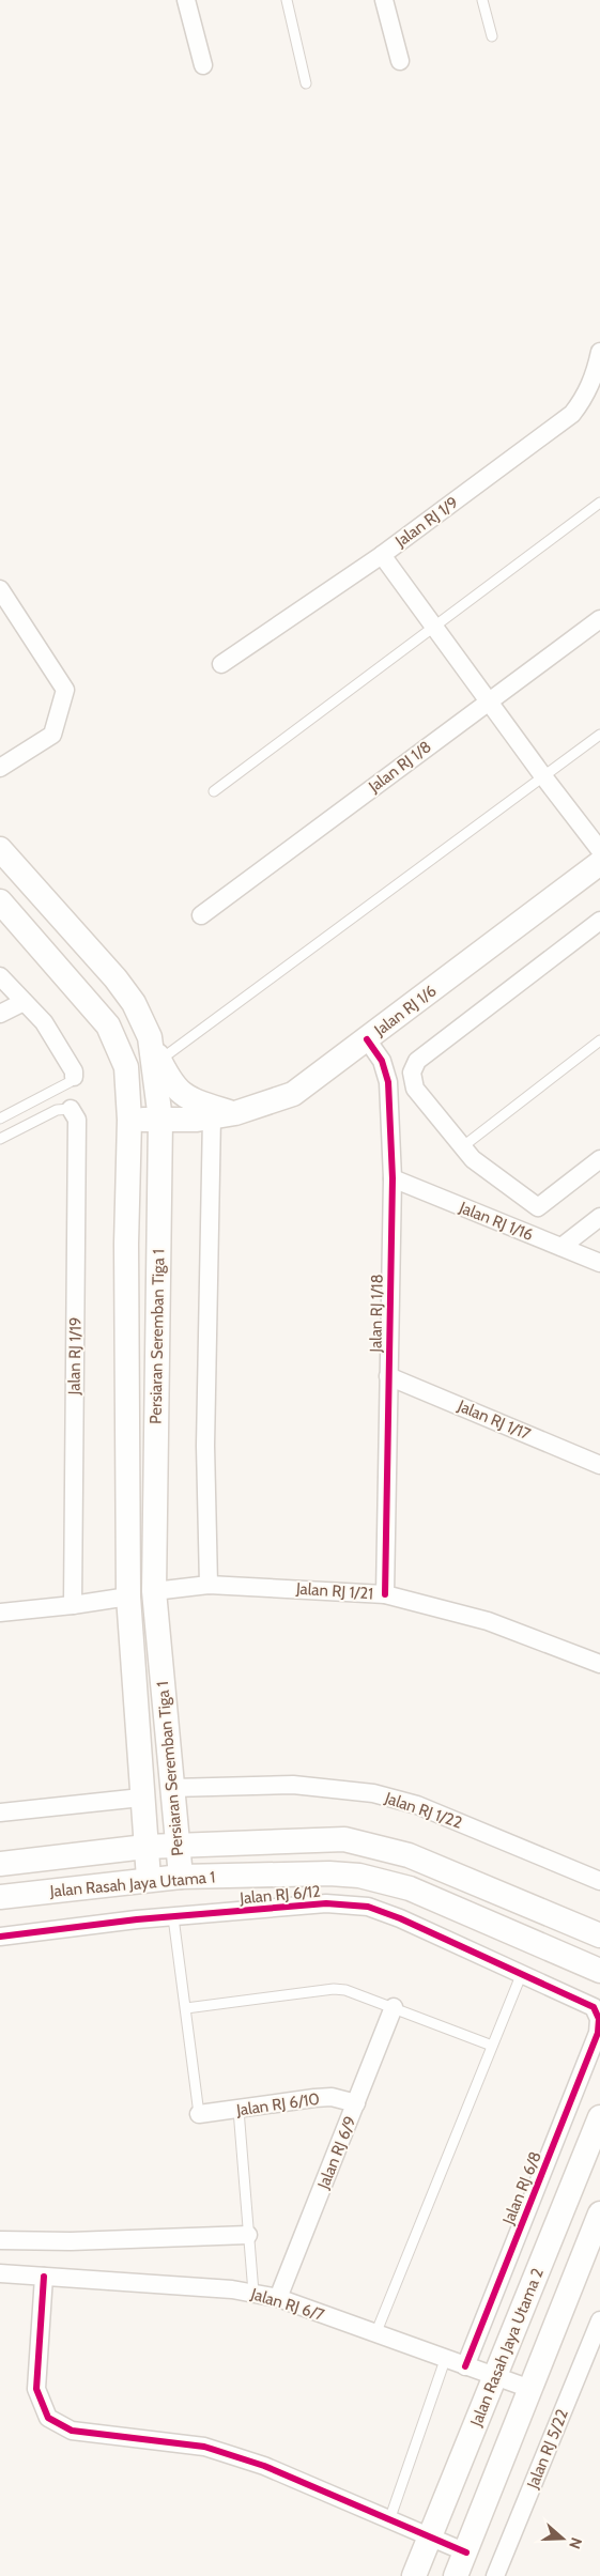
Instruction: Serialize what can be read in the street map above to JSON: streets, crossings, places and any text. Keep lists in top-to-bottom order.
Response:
{
  "streets": {
    "main road": [
      "Jalan RJ 1/6",
      "Persiaran Seremban Tiga 1",
      "Jalan Rasah Jaya Utama 1",
      "Jalan Rasah Jaya Utama 2"
    ],
    "street": [
      "Jalan RJ 1/9",
      "Jalan RJ 1/8",
      "Jalan RJ 1/16",
      "Jalan RJ 1/18",
      "Jalan RJ 1/19",
      "Jalan RJ 1/17",
      "Jalan RJ 1/21",
      "Jalan RJ 1/22",
      "Jalan RJ 6/12",
      "Jalan RJ 6/10",
      "Jalan RJ 6/9",
      "Jalan RJ 6/8",
      "Jalan RJ 6/7",
      "Jalan RJ 5/22"
    ]
  },
  "crossings": [
    ["Jalan RJ 1/6", "Jalan RJ 1/18"],
    ["Jalan RJ 1/6", "Persiaran Seremban Tiga 1"],
    ["Jalan RJ 1/16", "Jalan RJ 1/18"],
    ["Jalan RJ 1/18", "Jalan RJ 1/17"],
    ["Jalan RJ 1/18", "Jalan RJ 1/21"],
    ["Persiaran Seremban Tiga 1", "Jalan RJ 1/21"],
    ["Persiaran Seremban Tiga 1", "Jalan RJ 1/22"],
    ["Persiaran Seremban Tiga 1", "Jalan Rasah Jaya Utama 1"],
    ["Jalan RJ 6/12", "Jalan RJ 6/8"],
    ["Jalan RJ 6/10", "Jalan RJ 6/9"],
    ["Jalan RJ 6/9", "Jalan RJ 6/7"],
    ["Jalan RJ 6/8", "Jalan RJ 6/7"],
    ["Jalan RJ 6/7", "Jalan Rasah Jaya Utama 2"]
  ],
  "north": "right"
}
